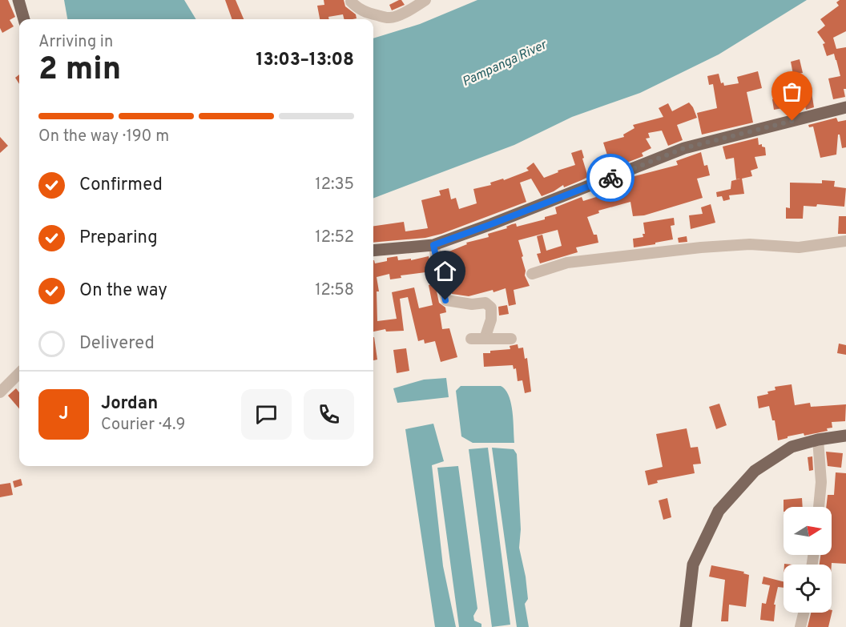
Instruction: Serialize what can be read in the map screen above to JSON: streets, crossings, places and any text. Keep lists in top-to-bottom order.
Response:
{
  "water": ["Pampanga River"],
  "north": "right",
  "page": {
    "heading": ["2 min", "Arriving in", "13:03–13:08"],
    "panel": ["Jordan", "Courier · 4.9"],
    "bar": "On the way · 190 m",
    "list": [
      ["Confirmed", "12:35"],
      ["Preparing", "12:52"],
      ["On the way", "12:58"],
      "Delivered"
    ],
    "round": "J"
  }
}
